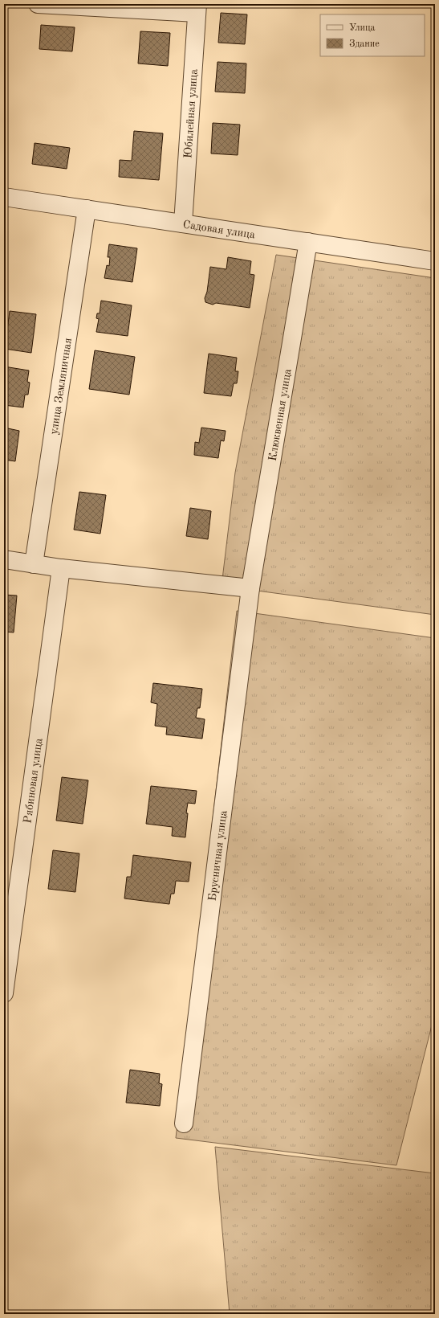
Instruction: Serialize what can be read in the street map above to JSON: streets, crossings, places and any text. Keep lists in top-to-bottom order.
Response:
{
  "streets": {
    "street": [
      "Юбилейная улица",
      "Садовая улица",
      "улица Земляничная",
      "Клюквенная улица",
      "Рябиновая улица",
      "Брусничная улица"
    ]
  },
  "crossings": [
    ["Юбилейная улица", "Садовая улица"],
    ["Садовая улица", "улица Земляничная"],
    ["Садовая улица", "Клюквенная улица"],
    ["Клюквенная улица", "Брусничная улица"]
  ],
  "legend": ["Улица", "Здание"]
}
